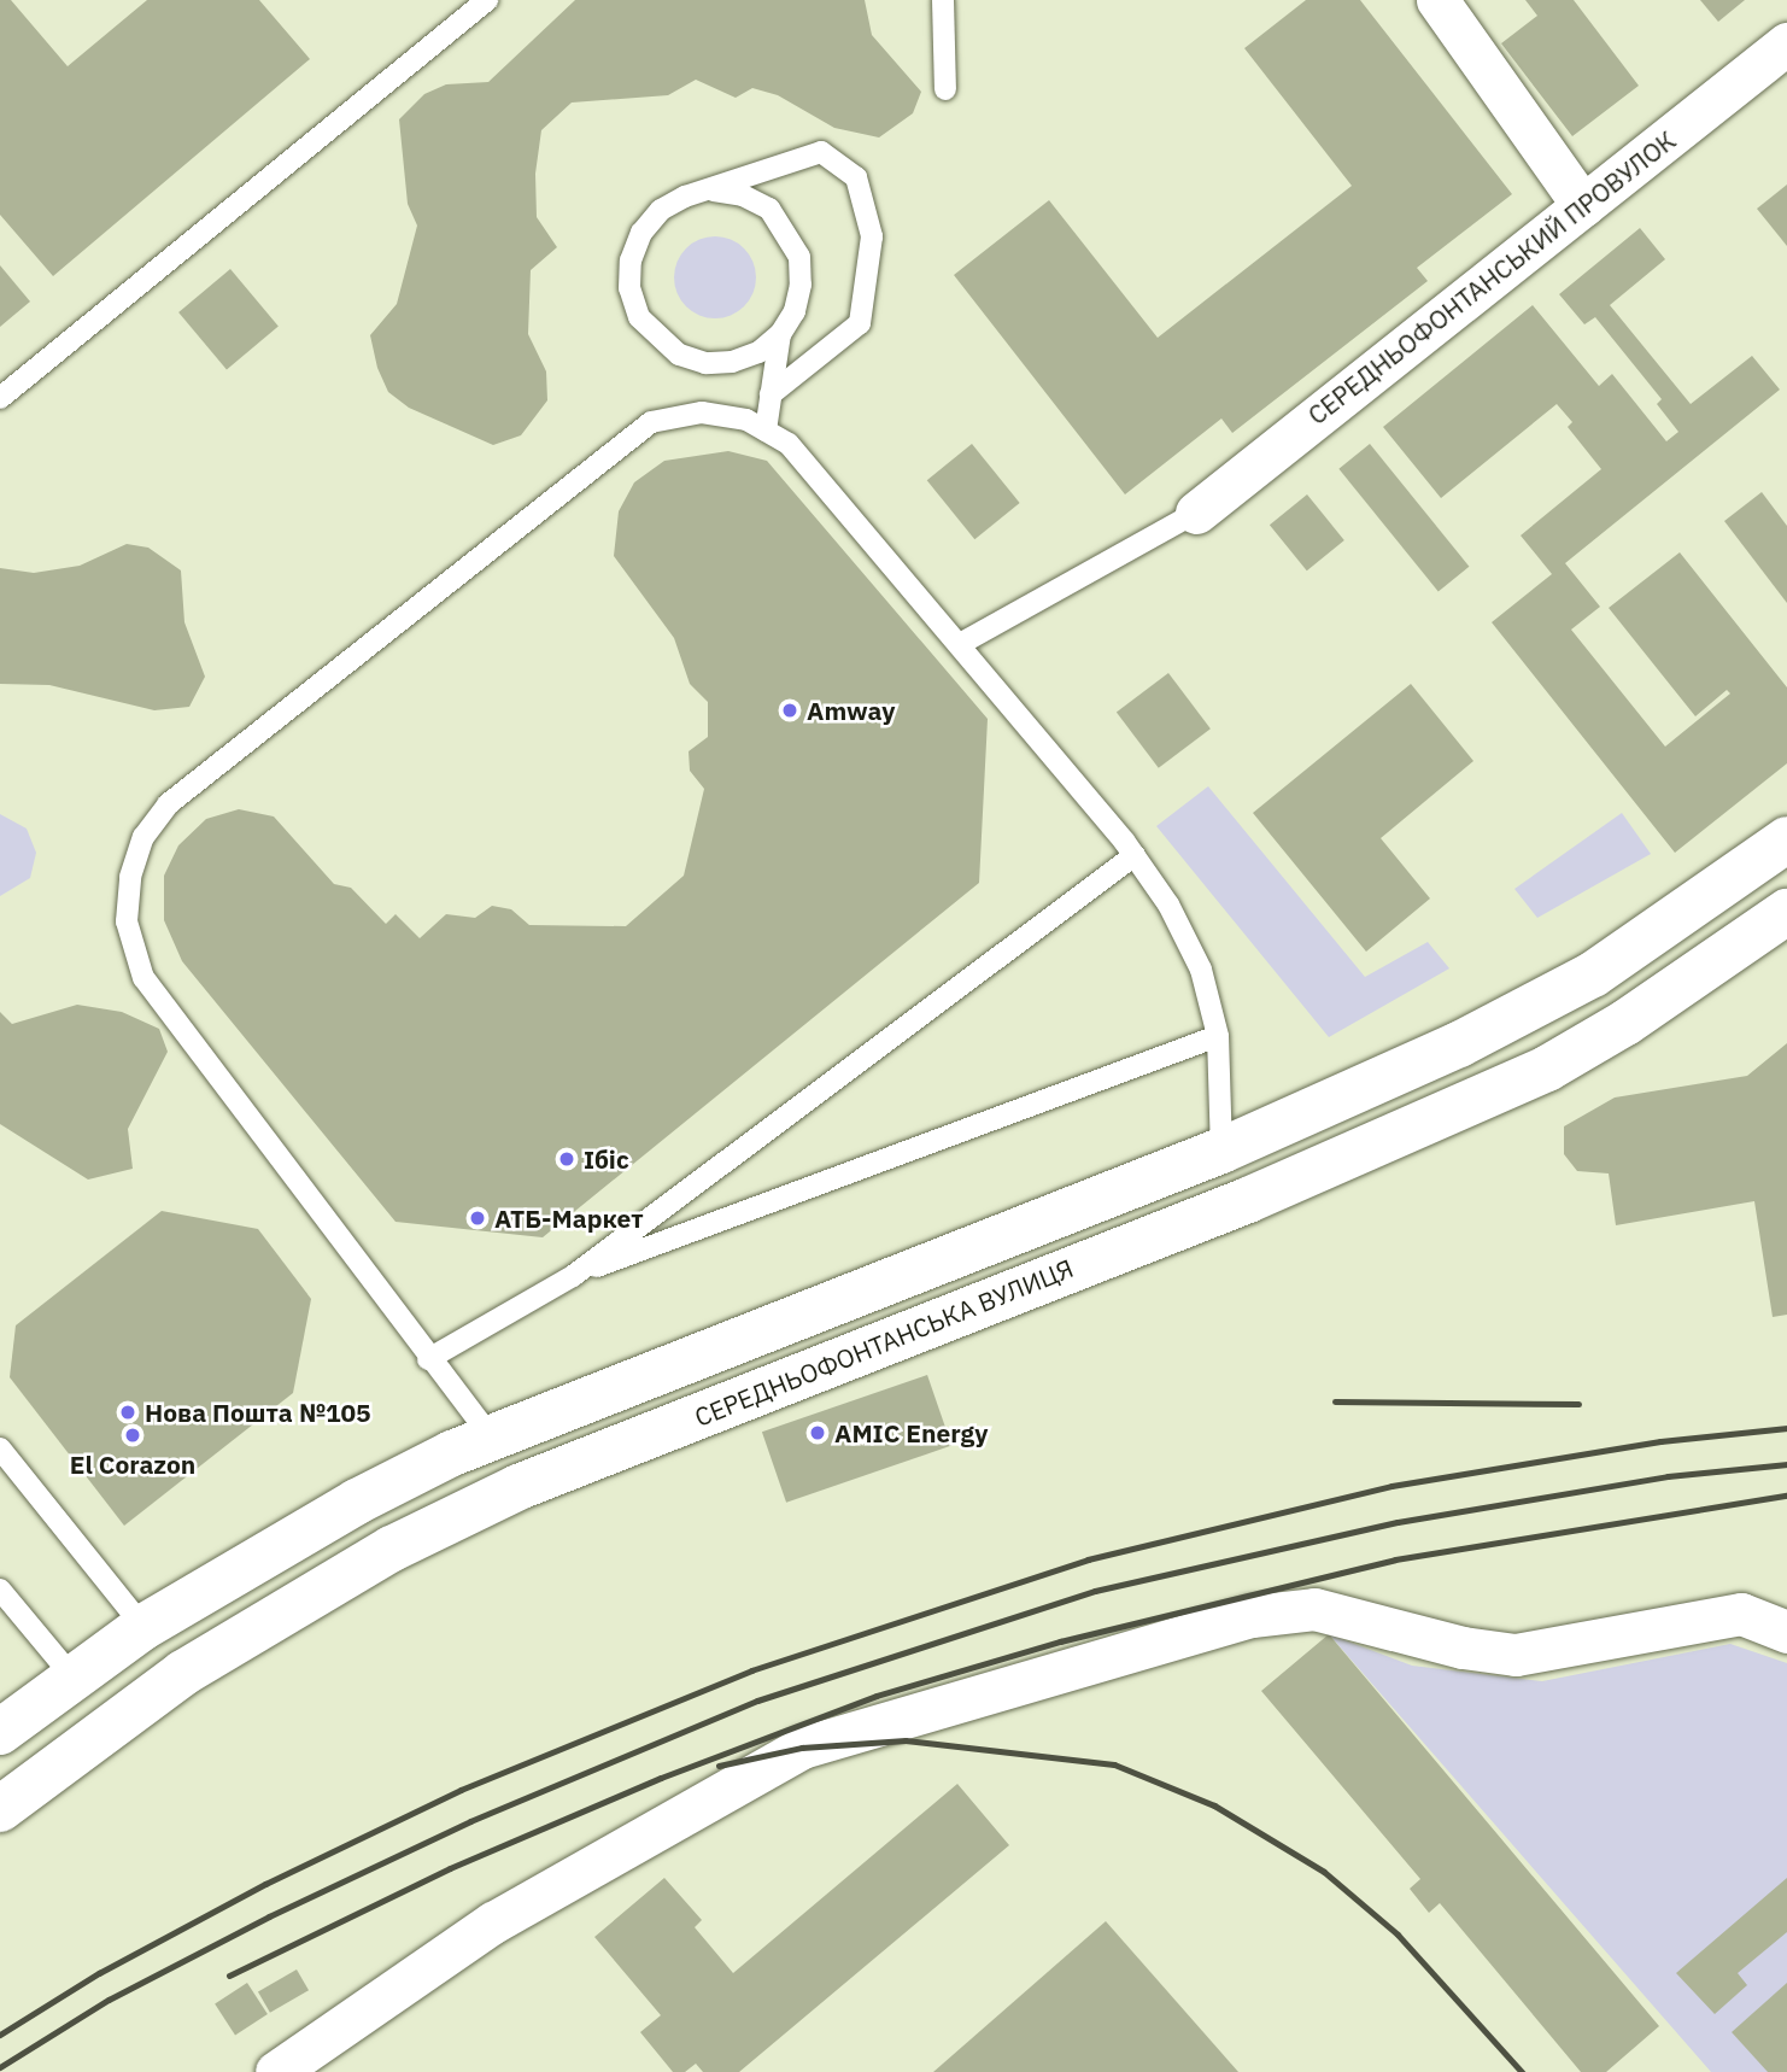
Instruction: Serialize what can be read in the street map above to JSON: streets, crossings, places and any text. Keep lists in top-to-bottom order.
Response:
{
  "streets": {
    "main road": ["СЕРЕДНЬОФОНТАНСЬКА ВУЛИЦЯ"],
    "street": ["СЕРЕДНЬОФОНТАНСЬКИЙ ПРОВУЛОК"]
  },
  "places": [
    "Amway",
    "Ібіс",
    "АТБ-Маркет",
    "Нова Пошта №105",
    "AMIC Energy",
    "El Corazon"
  ]
}
